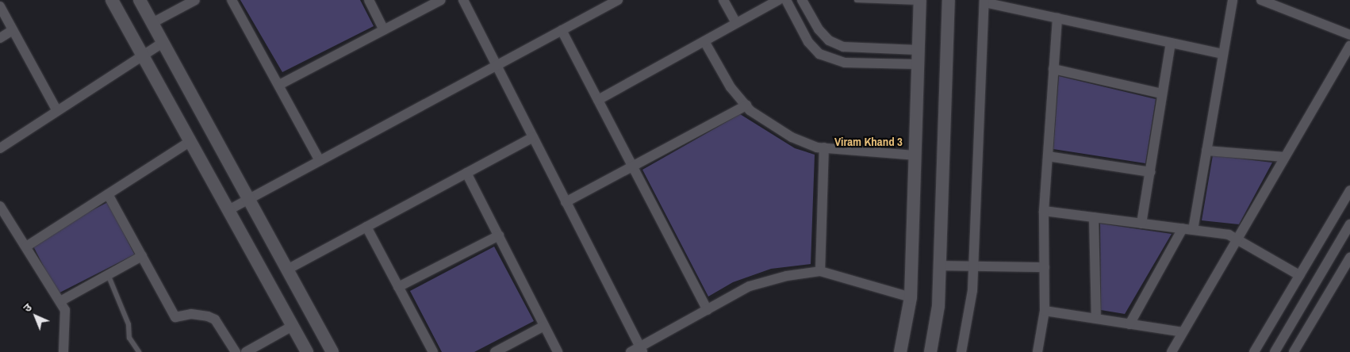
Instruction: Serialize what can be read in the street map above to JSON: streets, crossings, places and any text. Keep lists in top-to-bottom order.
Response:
{
  "districts": ["Viram Khand 3"],
  "north": "top left"
}
